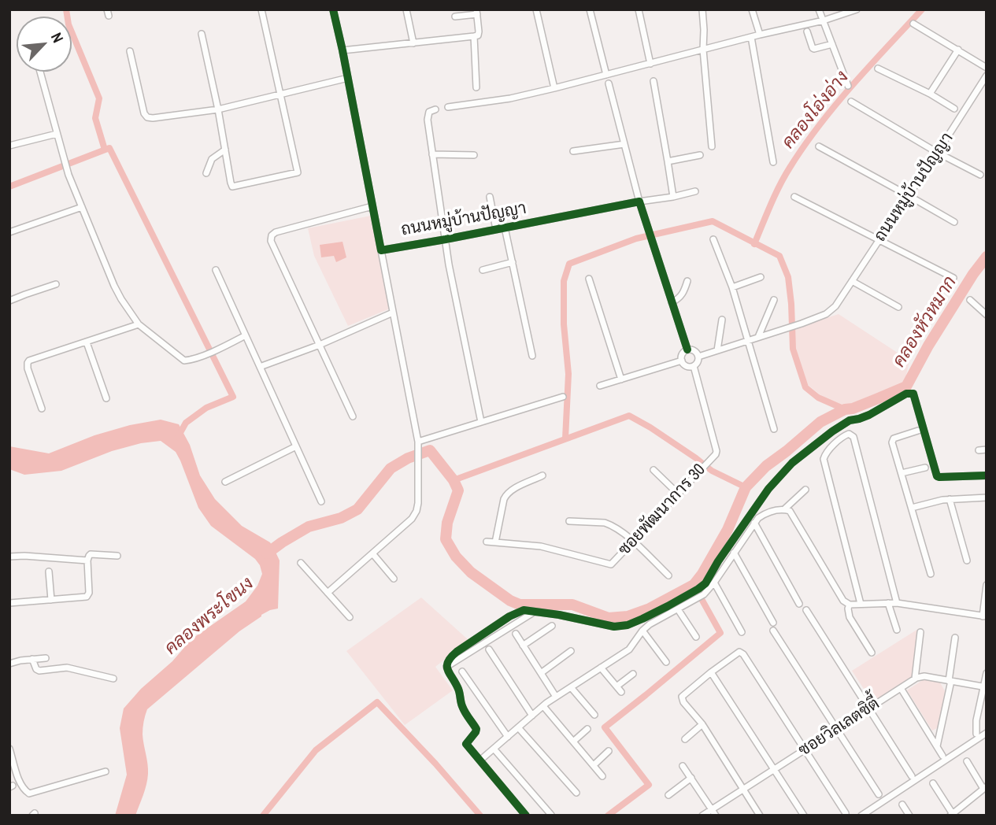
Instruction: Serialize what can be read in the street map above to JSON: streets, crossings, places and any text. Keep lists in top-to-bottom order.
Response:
{
  "streets": {
    "street": ["ถนนหมู่บ้านปัญญา", "ซอยพัฒนาการ 30", "ซอยวิลเลตซิตี้"]
  },
  "crossings": [
    ["ถนนหมู่บ้านปัญญา", "ซอยพัฒนาการ 30"]
  ],
  "water": ["คลองโอ่งอ่าง", "คลองหัวหมาก", "คลองพระโขนง"],
  "north": "top right"
}
